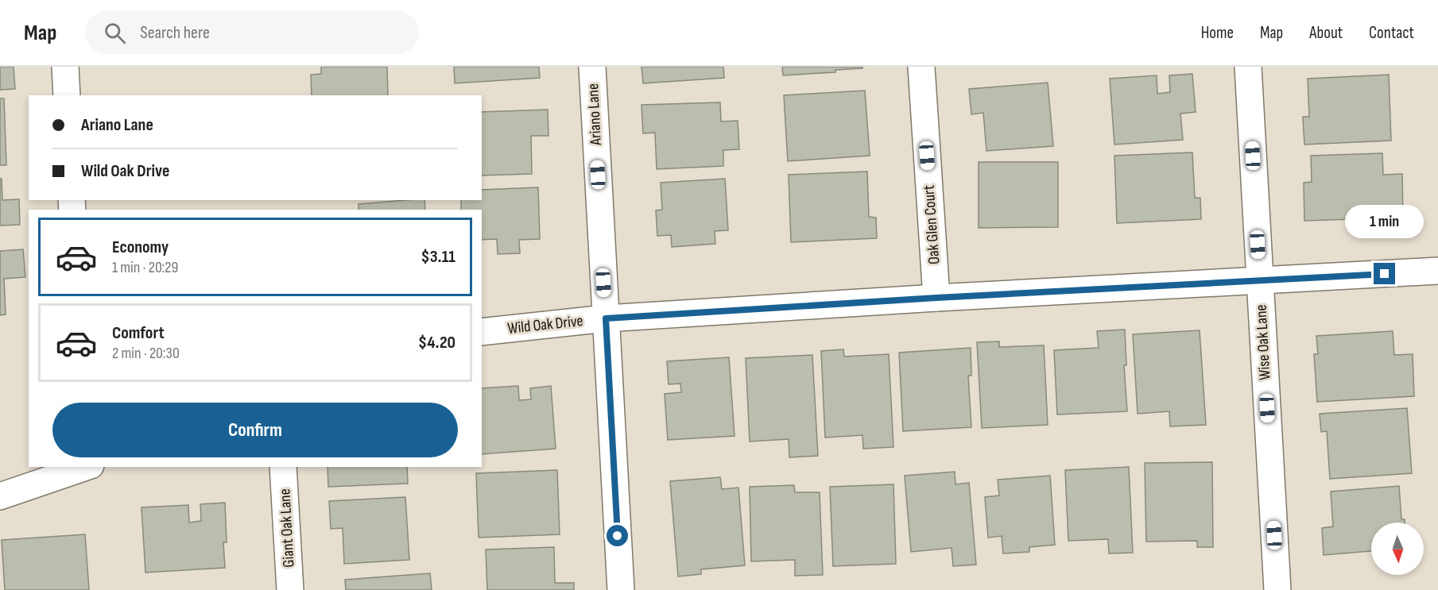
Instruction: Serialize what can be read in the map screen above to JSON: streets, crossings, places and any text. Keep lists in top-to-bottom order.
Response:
{
  "streets": {
    "street": [
      "Ariano Lane",
      "Oak Glen Court",
      "Wild Oak Drive",
      "Wise Oak Lane",
      "Giant Oak Lane"
    ]
  },
  "crossings": [
    ["Ariano Lane", "Wild Oak Drive"],
    ["Oak Glen Court", "Wild Oak Drive"],
    ["Wild Oak Drive", "Wise Oak Lane"]
  ],
  "north": "bottom",
  "page": {
    "header": "Map",
    "search": "Search here",
    "nav": [
      "Home",
      "Map",
      "About",
      "Contact"
    ],
    "banner": ["Ariano Lane", "Wild Oak Drive"],
    "bubble": "1 min",
    "list": [
      {
        "name": "Economy",
        "note": "1 min · 20:29",
        "value": "$3.11"
      },
      {
        "name": "Comfort",
        "note": "2 min · 20:30",
        "value": "$4.20"
      }
    ],
    "buttons": "Confirm"
  }
}
